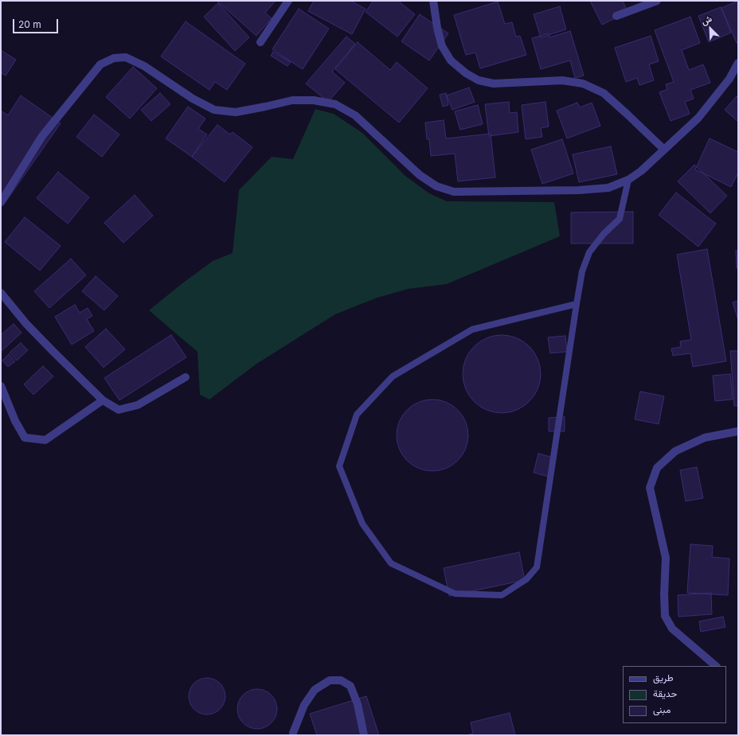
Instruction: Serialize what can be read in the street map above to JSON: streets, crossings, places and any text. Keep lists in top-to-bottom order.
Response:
{
  "legend": ["طريق", "حديقة", "مبنى"],
  "scale_bar": "20 m",
  "north": "top left"
}
